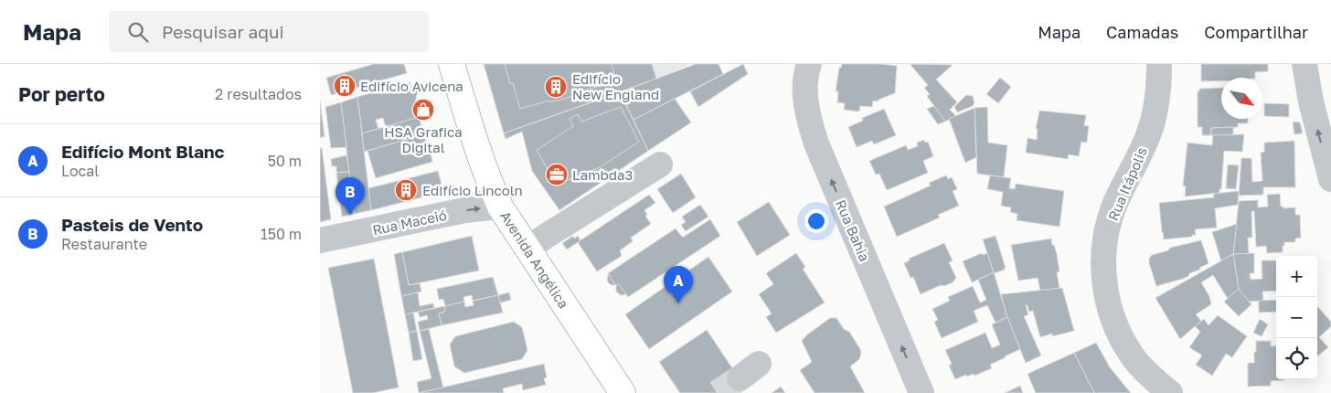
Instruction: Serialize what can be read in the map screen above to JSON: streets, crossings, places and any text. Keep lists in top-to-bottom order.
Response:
{
  "streets": {
    "main road": ["Avenida Angélica"],
    "street": ["Rua Itápolis", "Rua Maceió", "Rua Bahia"]
  },
  "crossings": [
    ["Rua Maceió", "Avenida Angélica"]
  ],
  "one_way": ["Rua Maceió", "Rua Bahia"],
  "places": {
    "building": ["Edifício Avicena", "Edifício New England", "Edifício Lincoln"],
    "shop": ["HSA Grafica Digital"],
    "office": ["Lambda3"]
  },
  "north": "bottom right",
  "page": {
    "header": "Mapa",
    "search": "Pesquisar aqui",
    "nav": ["Mapa", "Camadas", "Compartilhar"],
    "heading": ["Por perto", "2 resultados"],
    "list": [
      {
        "mark": "A",
        "name": "Edifício Mont Blanc",
        "note": "Local",
        "value": "50 m"
      },
      {
        "mark": "B",
        "name": "Pasteis de Vento",
        "note": "Restaurante",
        "value": "150 m"
      }
    ],
    "pins": ["B", "A"],
    "map_buttons": ["+", "−"]
  }
}
